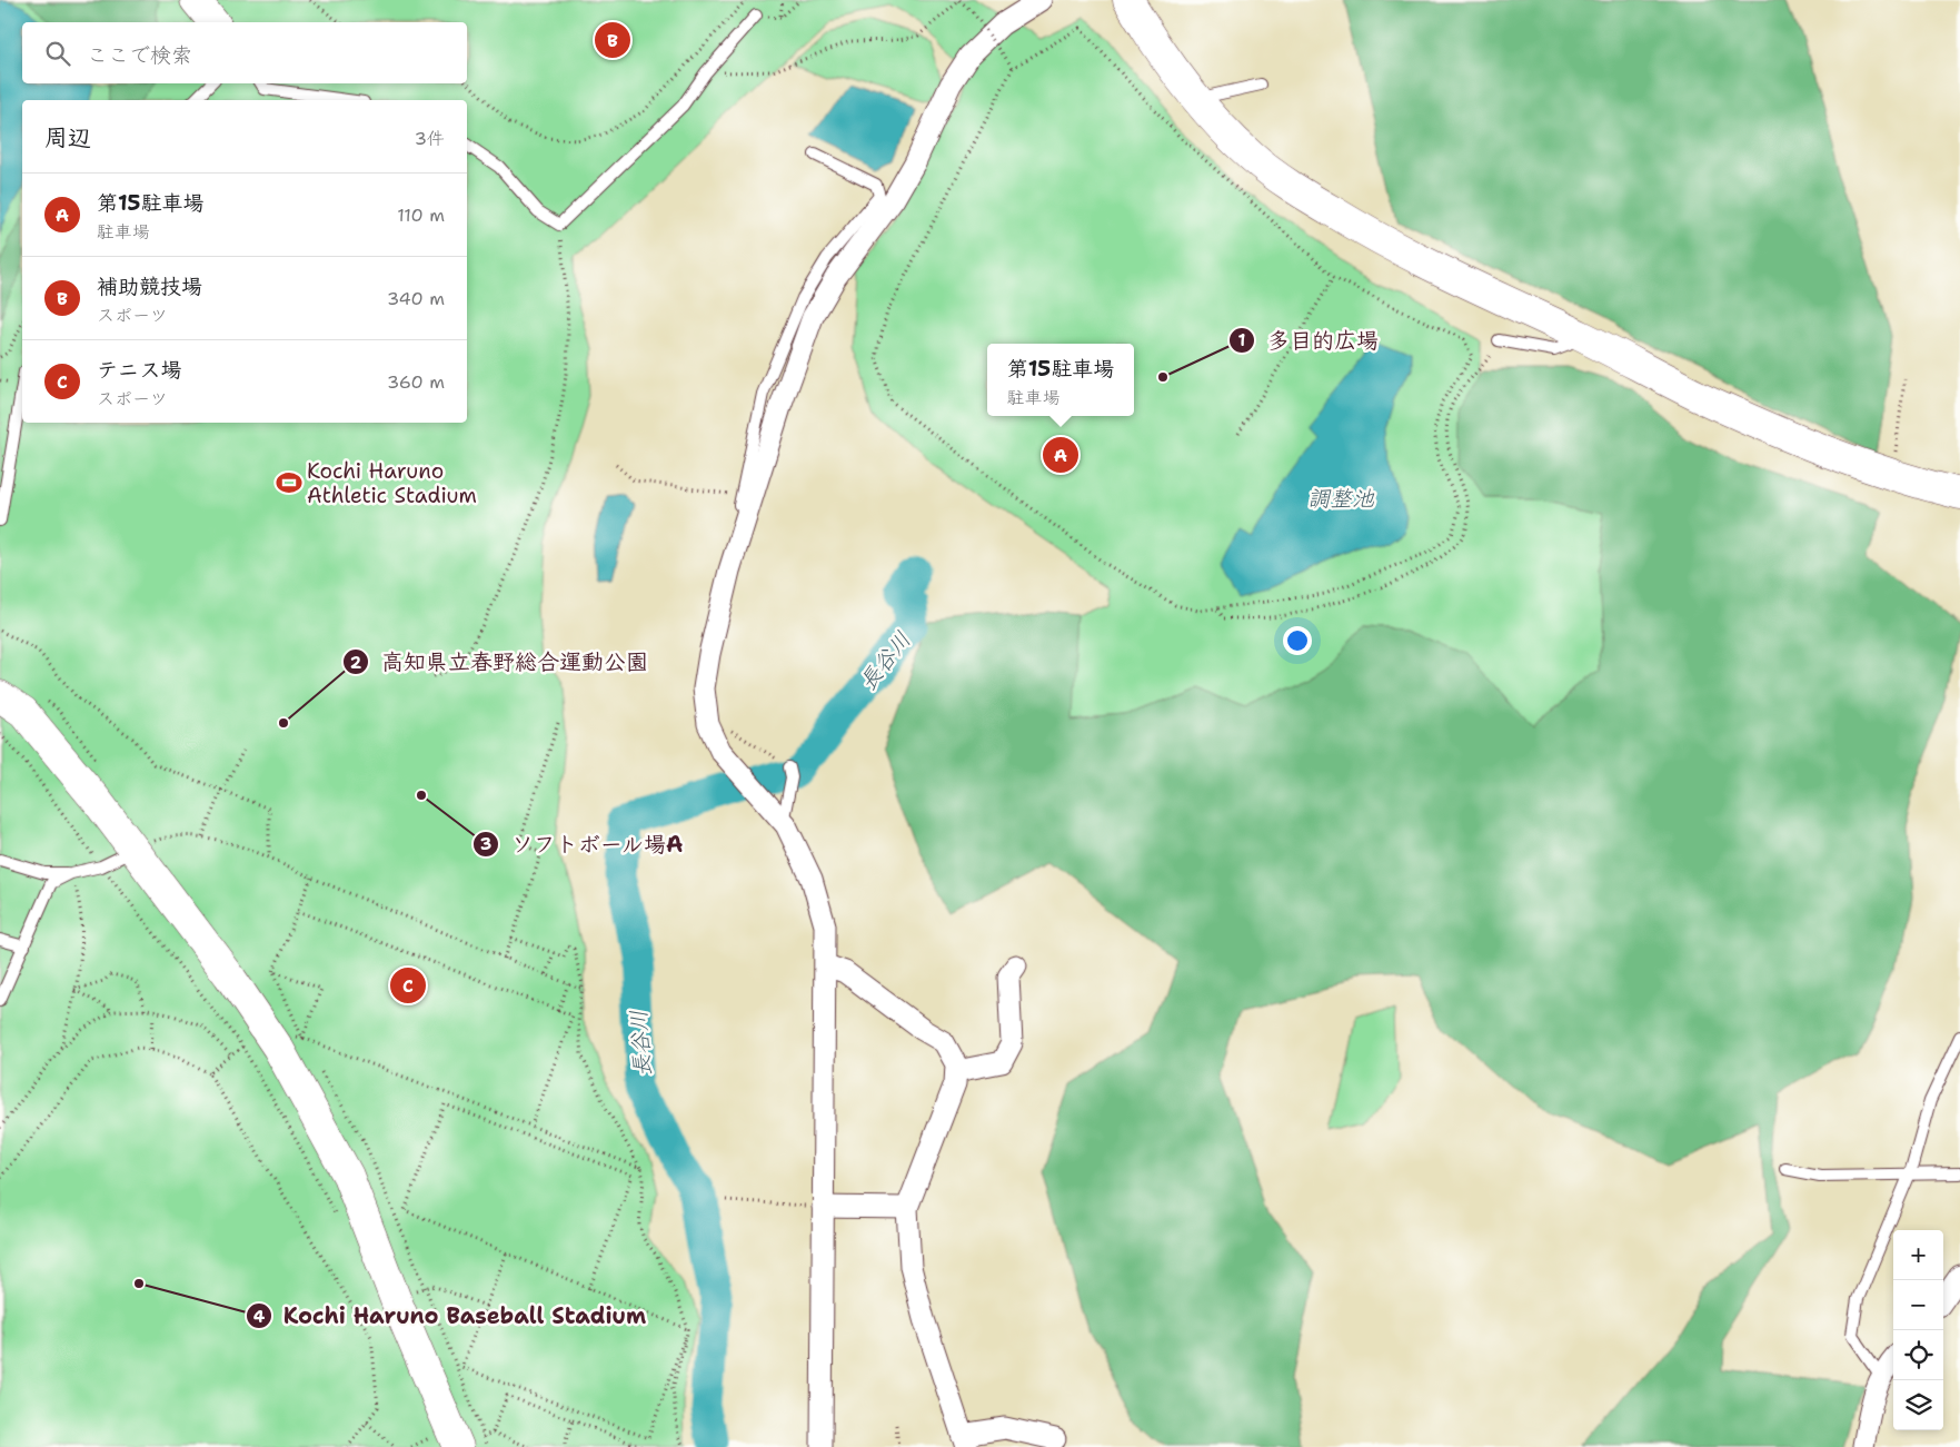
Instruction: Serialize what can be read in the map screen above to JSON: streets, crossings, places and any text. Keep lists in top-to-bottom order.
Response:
{
  "water": ["調整池", "長谷川"],
  "places": {
    "other": [
      "多目的広場",
      "高知県立春野総合運動公園",
      "ソフトボール場A",
      "Kochi Haruno Baseball Stadium"
    ],
    "sports": ["Kochi Haruno Athletic Stadium"]
  },
  "page": {
    "pins": ["B", "A", "C"],
    "search": "ここで検索",
    "heading": ["周辺", "3件"],
    "list": [
      {
        "mark": "A",
        "name": "第15駐車場",
        "note": "駐車場",
        "value": "110 m"
      },
      {
        "mark": "B",
        "name": "補助競技場",
        "note": "スポーツ",
        "value": "340 m"
      },
      {
        "mark": "C",
        "name": "テニス場",
        "note": "スポーツ",
        "value": "360 m"
      }
    ],
    "popup": ["第15駐車場", "駐車場"],
    "map_buttons": ["+", "−"]
  }
}
